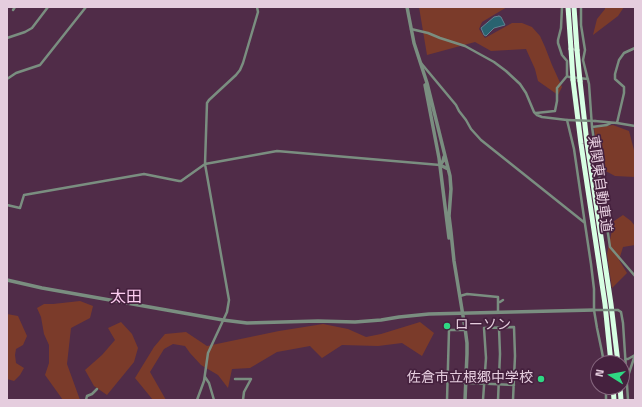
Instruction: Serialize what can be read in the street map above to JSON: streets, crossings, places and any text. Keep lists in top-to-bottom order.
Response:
{
  "streets": {
    "highway": ["東関東自動車道"]
  },
  "districts": ["太田"],
  "places": ["ローソン", "佐倉市立根郷中学校"],
  "north": "left"
}
